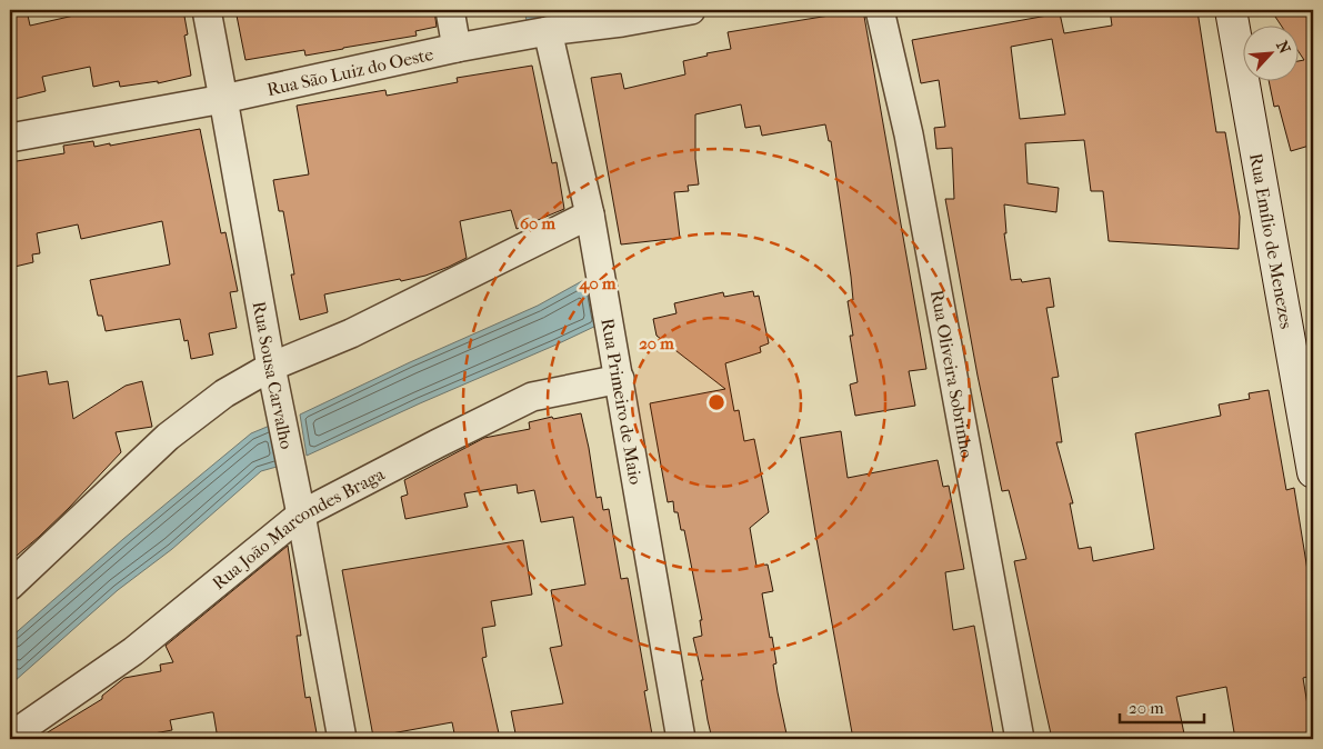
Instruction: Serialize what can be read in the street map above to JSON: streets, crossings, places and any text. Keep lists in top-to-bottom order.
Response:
{
  "streets": {
    "street": [
      "Rua São Luiz do Oeste",
      "Rua Emílio de Menezes",
      "Rua Oliveira Sobrinho",
      "Rua Sousa Carvalho",
      "Rua Primeiro de Maio",
      "Rua João Marcondes Braga"
    ]
  },
  "crossings": [
    ["Rua São Luiz do Oeste", "Rua Sousa Carvalho"],
    ["Rua São Luiz do Oeste", "Rua Primeiro de Maio"],
    ["Rua Sousa Carvalho", "Rua João Marcondes Braga"],
    ["Rua Primeiro de Maio", "Rua João Marcondes Braga"]
  ],
  "scale_bar": "20 m",
  "north": "top right",
  "rings": ["60 m", "40 m", "20 m"]
}
